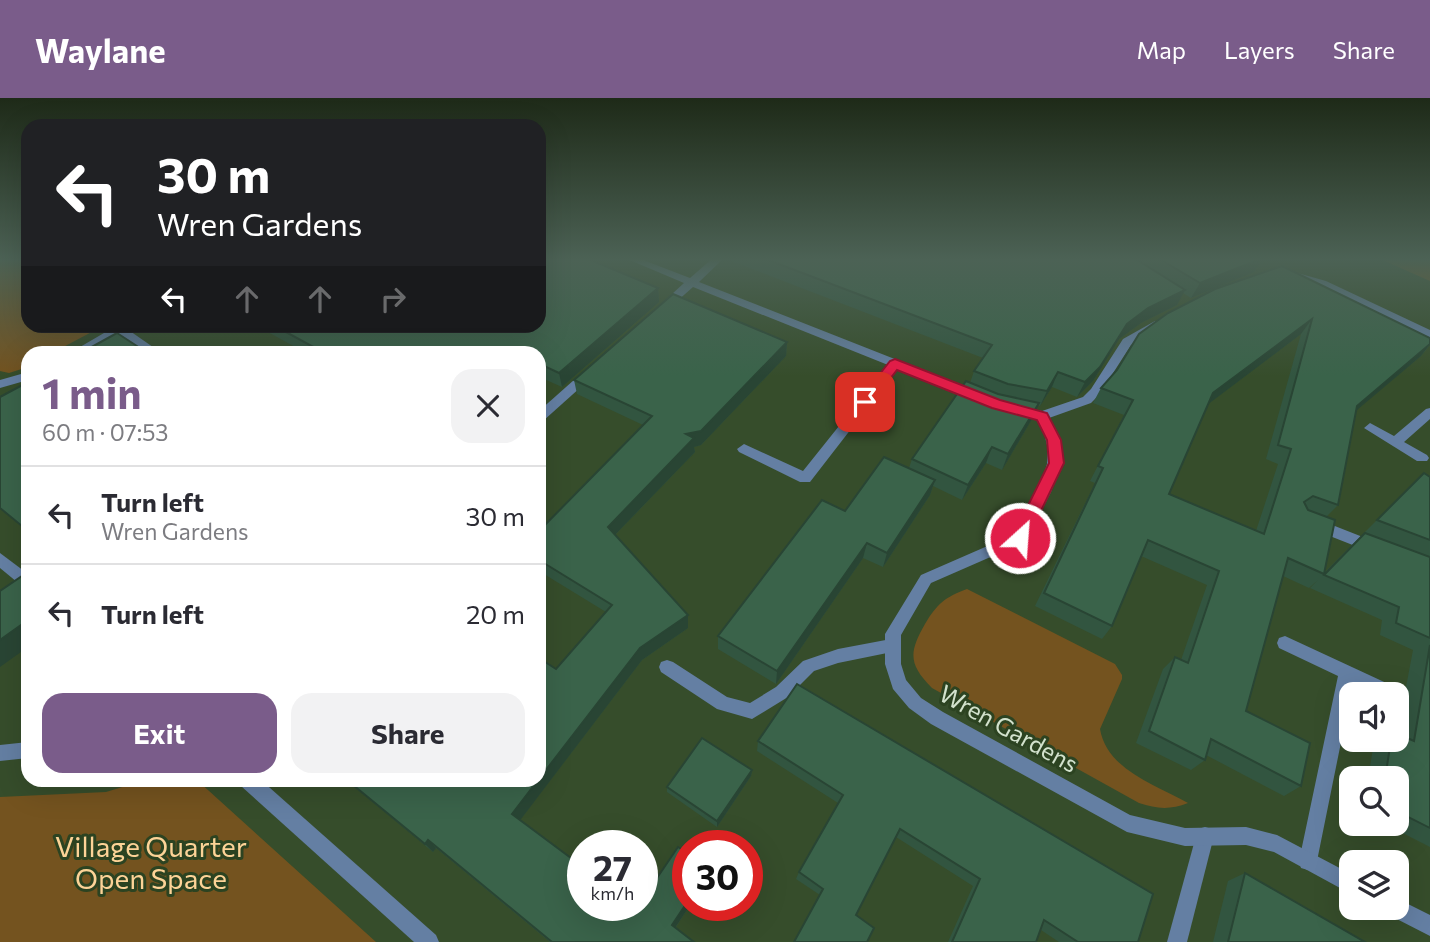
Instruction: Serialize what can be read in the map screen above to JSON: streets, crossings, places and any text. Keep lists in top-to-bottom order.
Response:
{
  "streets": {
    "street": ["Wren Gardens"]
  },
  "parks": ["Village Quarter Open Space"],
  "page": {
    "header": "Waylane",
    "nav": ["Map", "Layers", "Share"],
    "turn": ["30 m", "Wren Gardens"],
    "heading": ["1 min", "60 m · 07:53"],
    "list": [
      {
        "name": "Turn left",
        "note": "Wren Gardens",
        "value": "30 m"
      },
      {
        "name": "Turn left",
        "value": "20 m"
      }
    ],
    "buttons": ["Exit", "Share"],
    "speed": "27 km/h",
    "limit": "30"
  }
}
